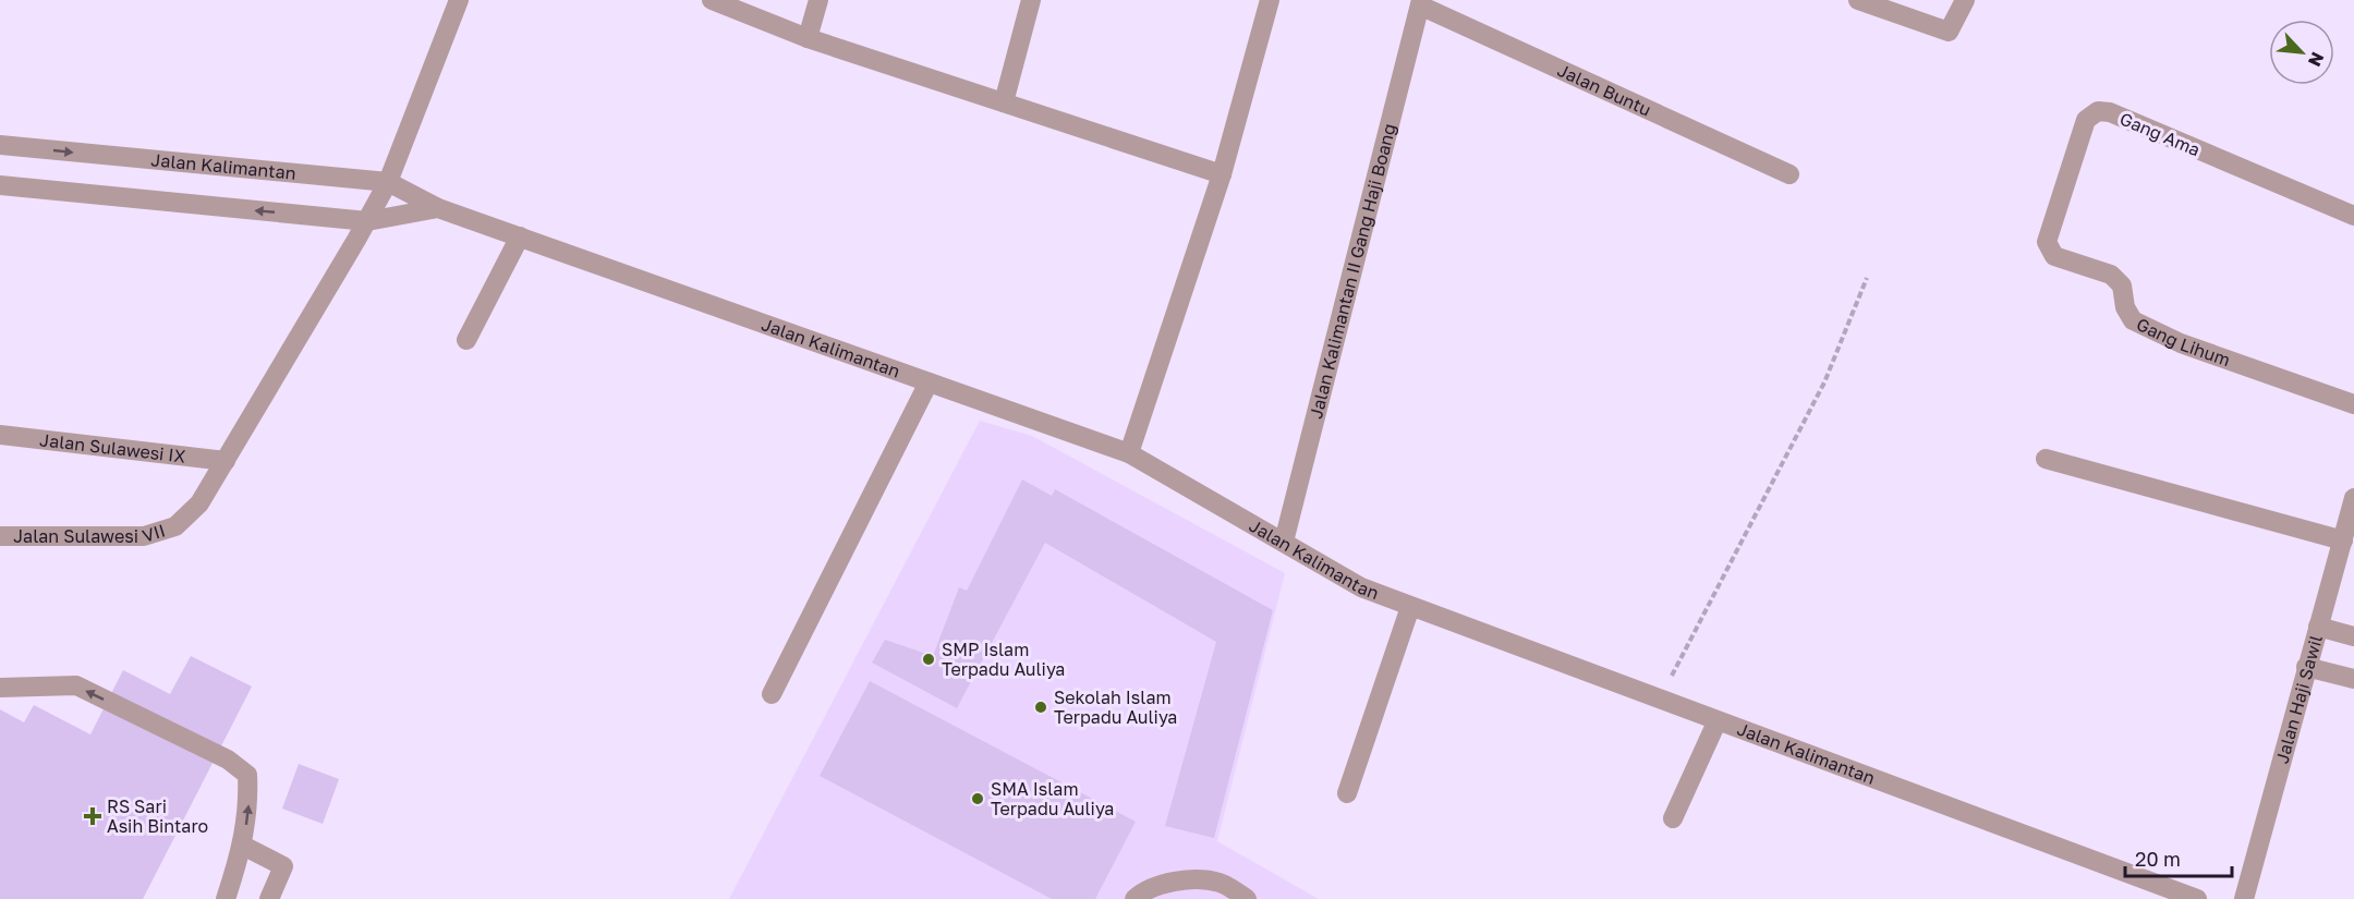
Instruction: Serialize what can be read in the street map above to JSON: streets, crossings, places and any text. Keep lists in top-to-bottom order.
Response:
{
  "streets": {
    "street": [
      "Jalan Buntu",
      "Gang Ama",
      "Jalan Kalimantan",
      "Jalan Kalimantan II Gang Haji Boang",
      "Gang Lihum",
      "Jalan Sulawesi IX",
      "Jalan Sulawesi VII",
      "Jalan Haji Sawil"
    ]
  },
  "crossings": [
    ["Jalan Buntu", "Jalan Kalimantan II Gang Haji Boang"],
    ["Gang Ama", "Gang Lihum"],
    ["Jalan Kalimantan", "Jalan Kalimantan II Gang Haji Boang"],
    ["Jalan Kalimantan", "Jalan Sulawesi VII"],
    ["Jalan Sulawesi IX", "Jalan Sulawesi VII"]
  ],
  "places": {
    "other": ["SMP Islam Terpadu Auliya", "Sekolah Islam Terpadu Auliya", "SMA Islam Terpadu Auliya"],
    "health": ["RS Sari Asih Bintaro"]
  },
  "scale_bar": "20 m",
  "north": "bottom right"
}
